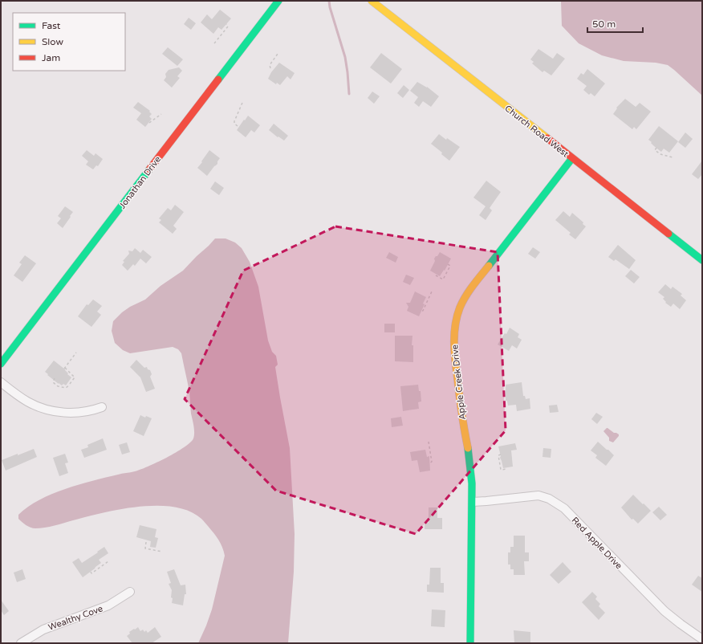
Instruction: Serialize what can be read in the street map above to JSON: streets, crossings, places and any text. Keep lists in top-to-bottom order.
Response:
{
  "streets": {
    "street": [
      "Church Road West",
      "Jonathan Drive",
      "Apple Creek Drive",
      "Red Apple Drive",
      "Wealthy Cove"
    ]
  },
  "crossings": [
    ["Church Road West", "Apple Creek Drive"],
    ["Apple Creek Drive", "Red Apple Drive"]
  ],
  "legend": ["Fast", "Slow", "Jam"],
  "scale_bar": "50 m"
}
